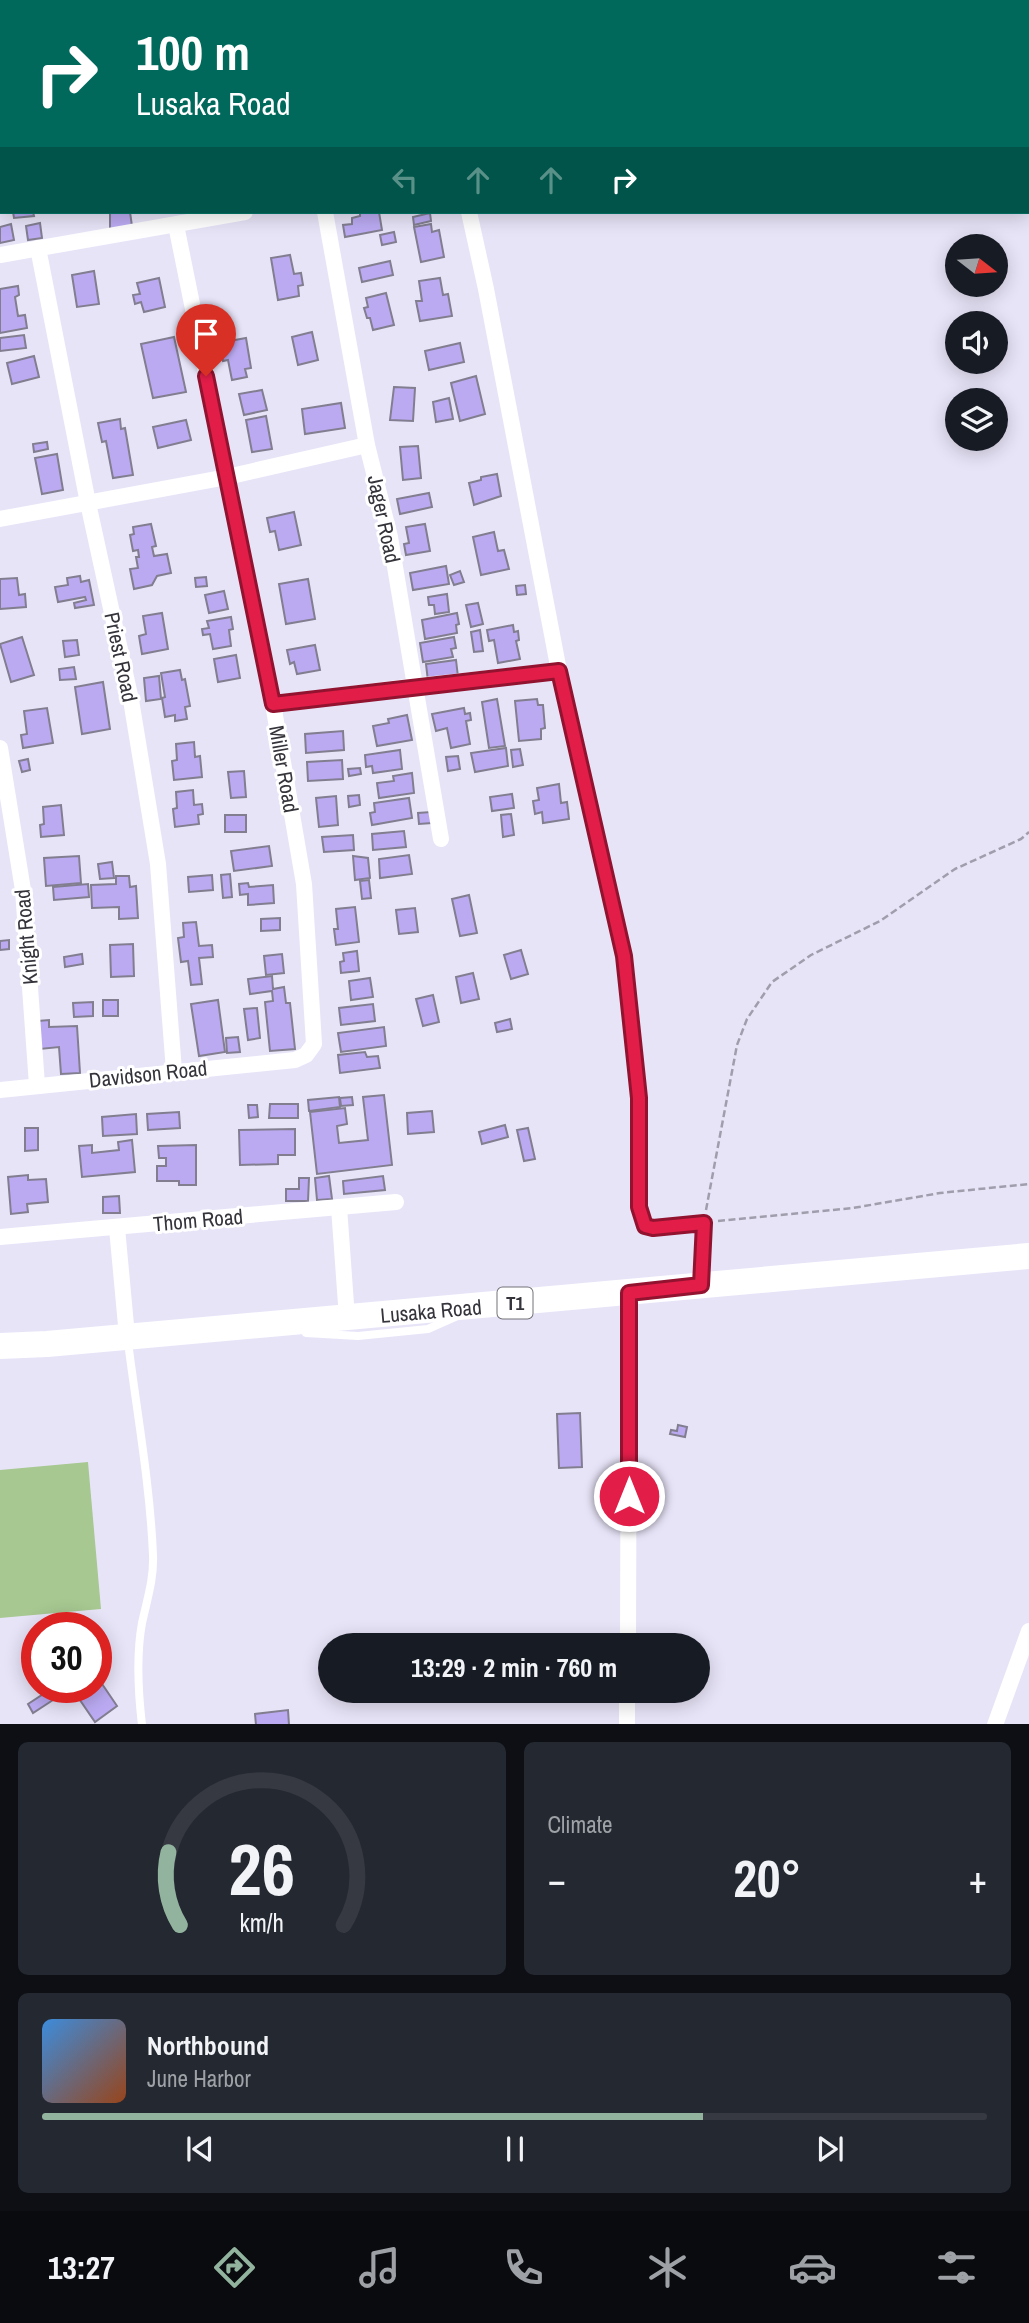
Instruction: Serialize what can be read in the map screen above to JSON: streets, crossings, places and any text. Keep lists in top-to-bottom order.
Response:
{
  "streets": {
    "highway": ["T1", "Lusaka Road"],
    "street": [
      "Jager Road",
      "Priest Road",
      "Miller Road",
      "Knight Road",
      "Davidson Road",
      "Thom Road"
    ]
  },
  "crossings": [
    ["Priest Road", "Davidson Road"],
    ["Miller Road", "Davidson Road"],
    ["Knight Road", "Davidson Road"]
  ],
  "north": "right",
  "page": {
    "turn": ["100 m", "Lusaka Road"],
    "limit": "30",
    "trip": "13:29 · 2 min · 760 m",
    "tile": "Climate",
    "heat": ["−", "20°", "+"],
    "song": ["Northbound", "June Harbor"],
    "tabs": "13:27",
    "gauge": ["26", "km/h"]
  }
}
